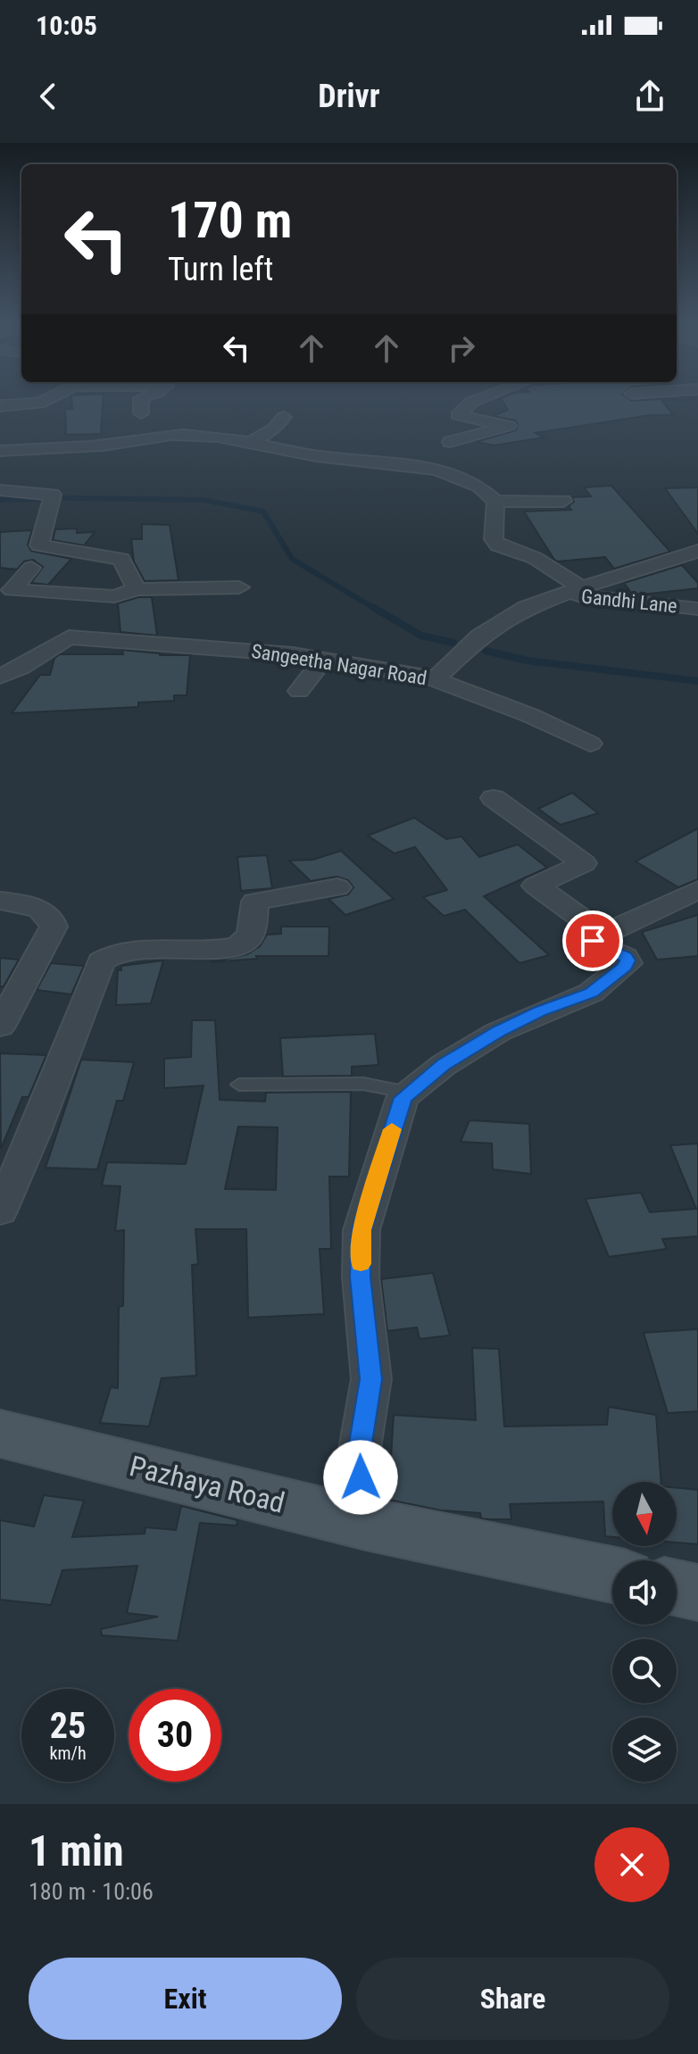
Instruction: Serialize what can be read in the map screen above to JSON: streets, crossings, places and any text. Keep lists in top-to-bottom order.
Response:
{
  "streets": {
    "street": ["Gandhi Lane", "Sangeetha Nagar Road", "Pazhaya Road"]
  },
  "crossings": [
    ["Gandhi Lane", "Sangeetha Nagar Road"]
  ],
  "north": "bottom",
  "page": {
    "status": "10:05",
    "header": "Drivr",
    "turn": ["170 m", "Turn left"],
    "speed": "25 km/h",
    "limit": "30",
    "heading": ["1 min", "180 m · 10:06"],
    "buttons": ["Exit", "Share"]
  }
}
